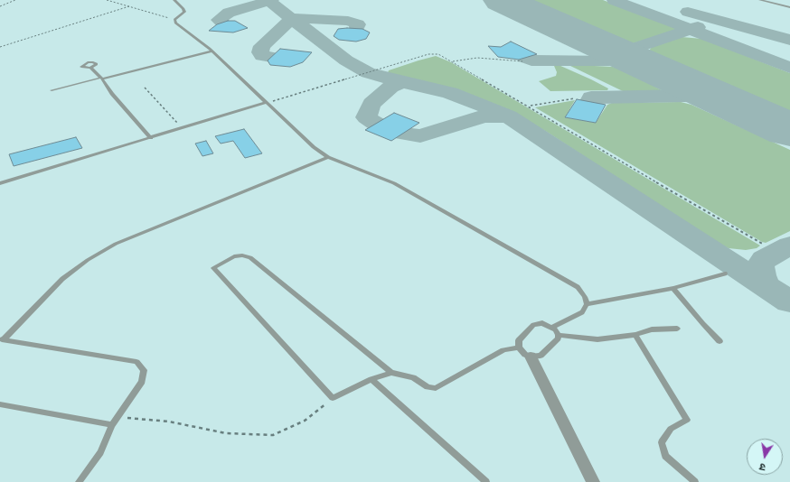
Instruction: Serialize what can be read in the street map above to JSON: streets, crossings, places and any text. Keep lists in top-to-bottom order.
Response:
{
  "north": "bottom"
}
